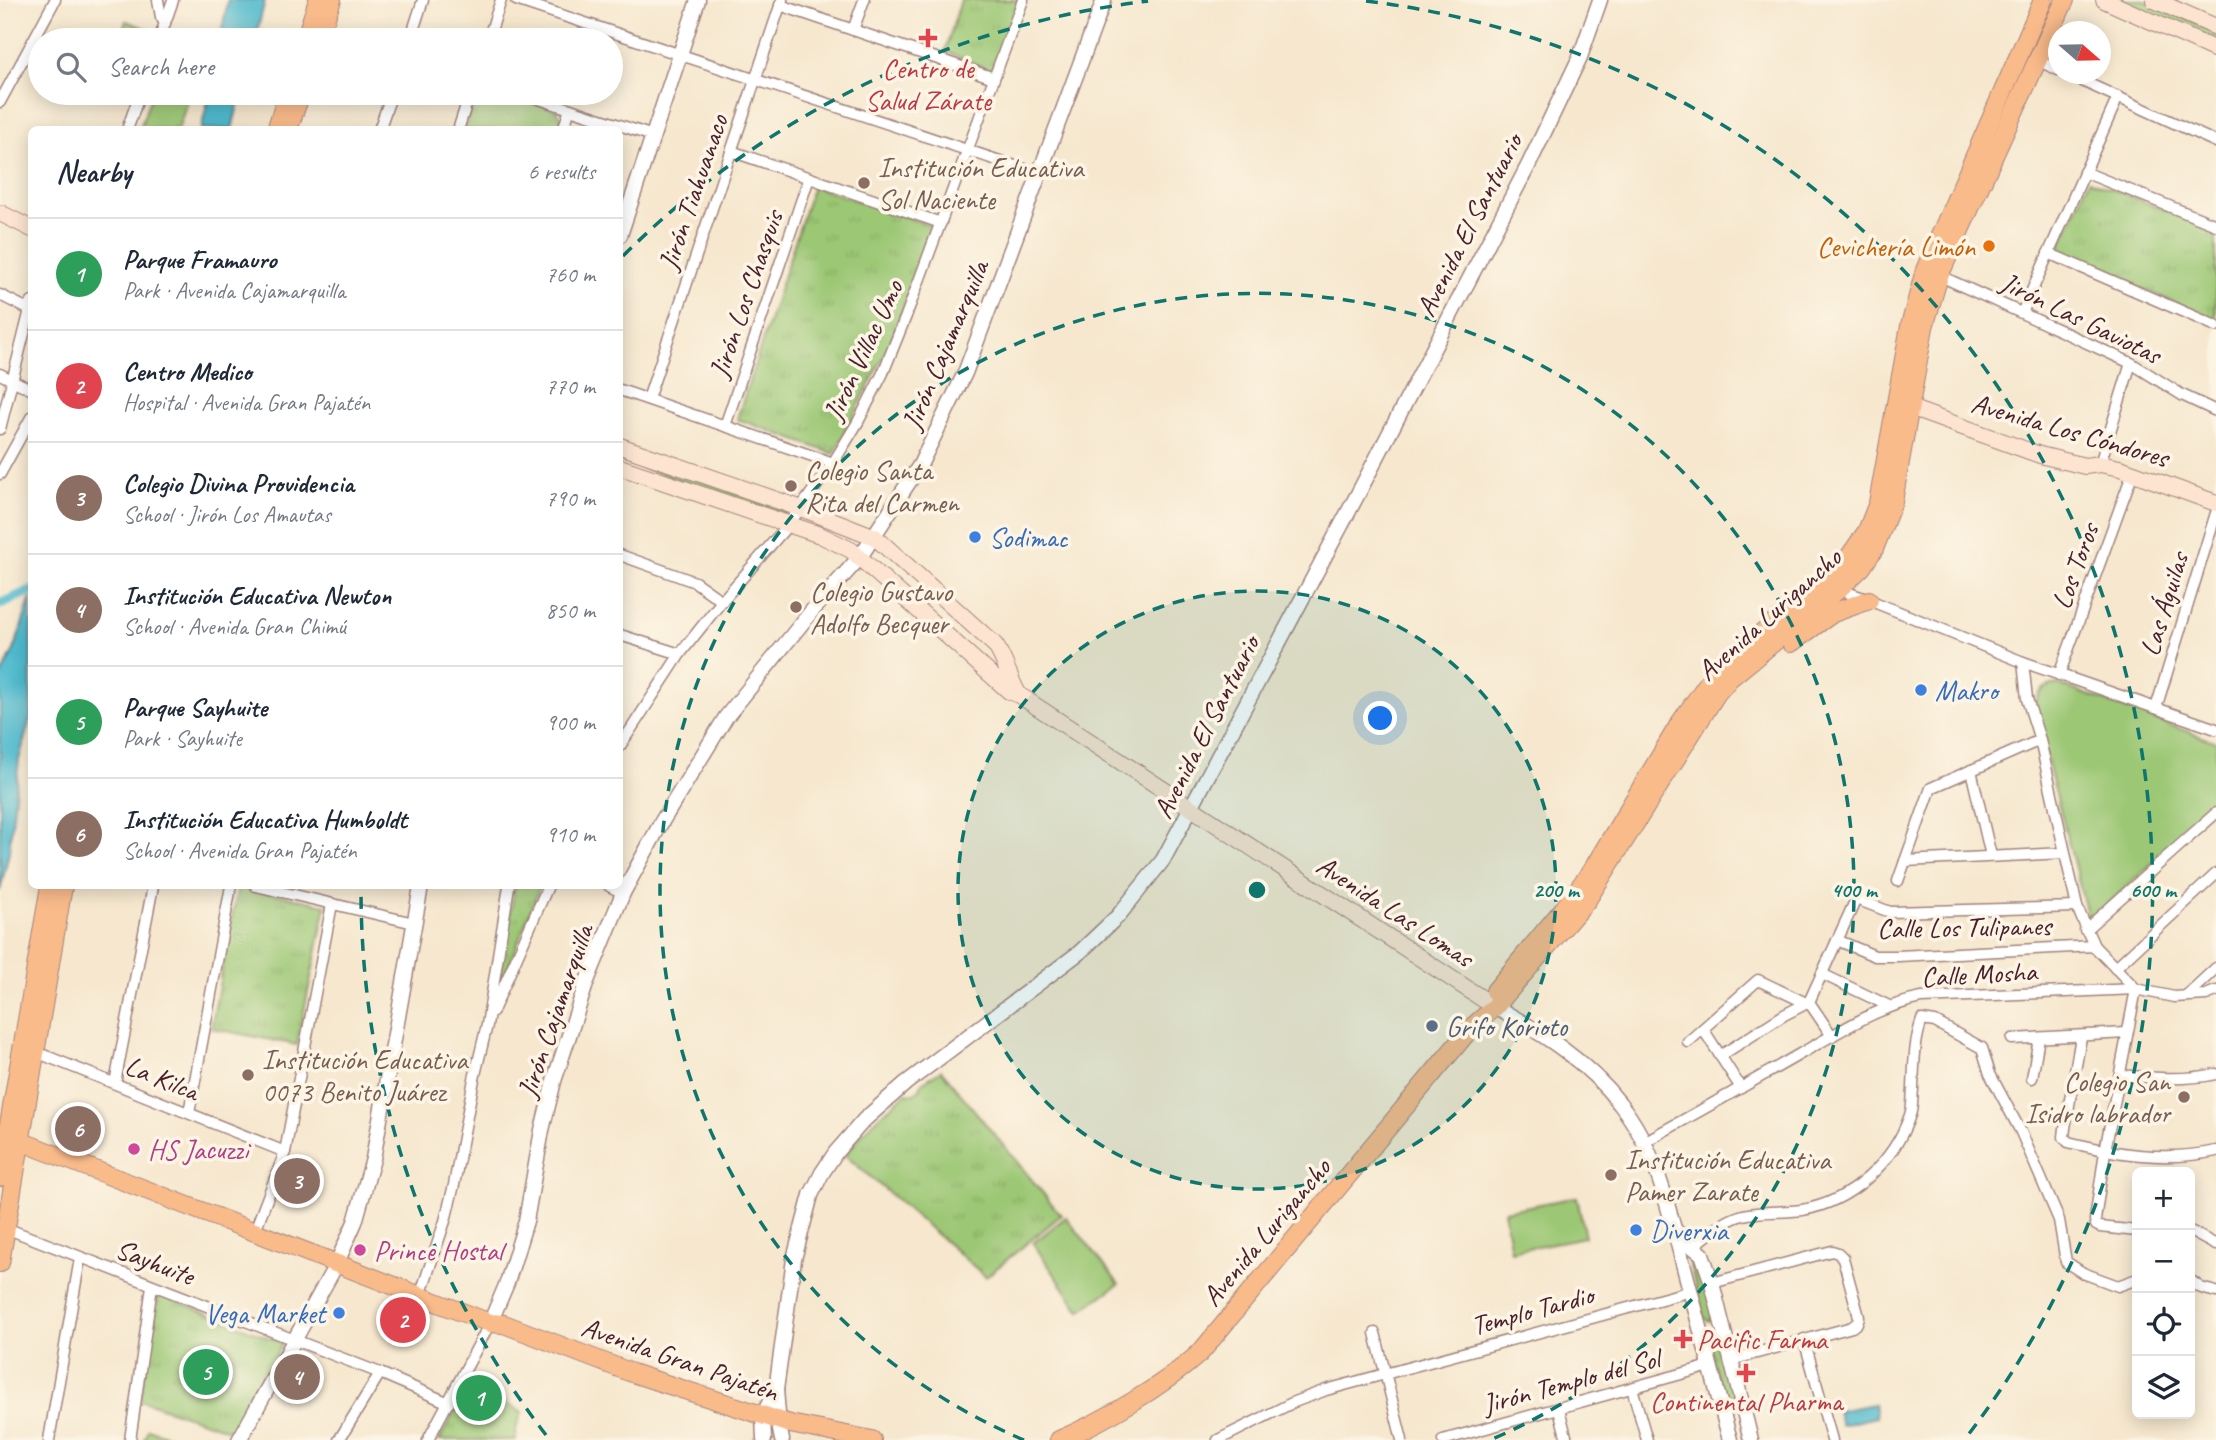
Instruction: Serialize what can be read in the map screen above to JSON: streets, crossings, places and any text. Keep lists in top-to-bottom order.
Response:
{
  "streets": {
    "main road": [
      "Avenida Los Cóndores",
      "Avenida Lurigancho",
      "Avenida Las Lomas",
      "Avenida Gran Pajatén"
    ],
    "street": [
      "Jirón Tiahuanaco",
      "Avenida El Santuario",
      "Jirón Los Chasquis",
      "Jirón Las Gaviotas",
      "Jirón Cajamarquilla",
      "Jirón Villac Umo",
      "Los Toros",
      "Las Águilas",
      "Calle Los Tulipanes",
      "Calle Mosha",
      "La Kilca",
      "Sayhuite",
      "Templo Tardio",
      "Jirón Templo del Sol"
    ]
  },
  "crossings": [
    ["Avenida El Santuario", "Avenida Las Lomas"],
    ["Avenida El Santuario", "Avenida Gran Pajatén"],
    ["Jirón Las Gaviotas", "Avenida Lurigancho"],
    ["Jirón Cajamarquilla", "Avenida Las Lomas"],
    ["Jirón Cajamarquilla", "Avenida Gran Pajatén"],
    ["Jirón Villac Umo", "Avenida Las Lomas"],
    ["Avenida Los Cóndores", "Los Toros"],
    ["Avenida Los Cóndores", "Avenida Lurigancho"],
    ["Avenida Lurigancho", "Avenida Las Lomas"],
    ["Avenida Las Lomas", "Calle Mosha"],
    ["Avenida Las Lomas", "Templo Tardio"],
    ["Avenida Las Lomas", "Jirón Templo del Sol"]
  ],
  "places": {
    "health": ["Centro de Salud Zárate", "Pacific Farma", "Continental Pharma"],
    "other": [
      "Institución Educativa Sol Naciente",
      "Cevichería Limón",
      "Colegio Santa Rita del Carmen",
      "Sodimac",
      "Colegio Gustavo Adolfo Becquer",
      "Makro",
      "Grifo Korioto",
      "Institución Educativa 0073 Benito Juárez",
      "Colegio San Isidro labrador",
      "HS Jacuzzi",
      "Institución Educativa Pamer Zarate",
      "Diverxia",
      "Prince Hostal",
      "Vega Market"
    ]
  },
  "north": "right",
  "page": {
    "search": "Search here",
    "heading": ["Nearby", "6 results"],
    "list": [
      {
        "mark": "1",
        "name": "Parque Framauro",
        "note": "Park · Avenida Cajamarquilla",
        "value": "760 m"
      },
      {
        "mark": "2",
        "name": "Centro Medico",
        "note": "Hospital · Avenida Gran Pajatén",
        "value": "770 m"
      },
      {
        "mark": "3",
        "name": "Colegio Divina Providencia",
        "note": "School · Jirón Los Amautas",
        "value": "790 m"
      },
      {
        "mark": "4",
        "name": "Institución Educativa Newton",
        "note": "School · Avenida Gran Chimú",
        "value": "850 m"
      },
      {
        "mark": "5",
        "name": "Parque Sayhuite",
        "note": "Park · Sayhuite",
        "value": "900 m"
      },
      {
        "mark": "6",
        "name": "Institución Educativa Humboldt",
        "note": "School · Avenida Gran Pajatén",
        "value": "910 m"
      }
    ],
    "pins": [
      "6",
      "3",
      "2",
      "5",
      "4",
      "1"
    ],
    "map_buttons": ["+", "−"]
  },
  "rings": ["200 m", "400 m", "600 m"]
}
